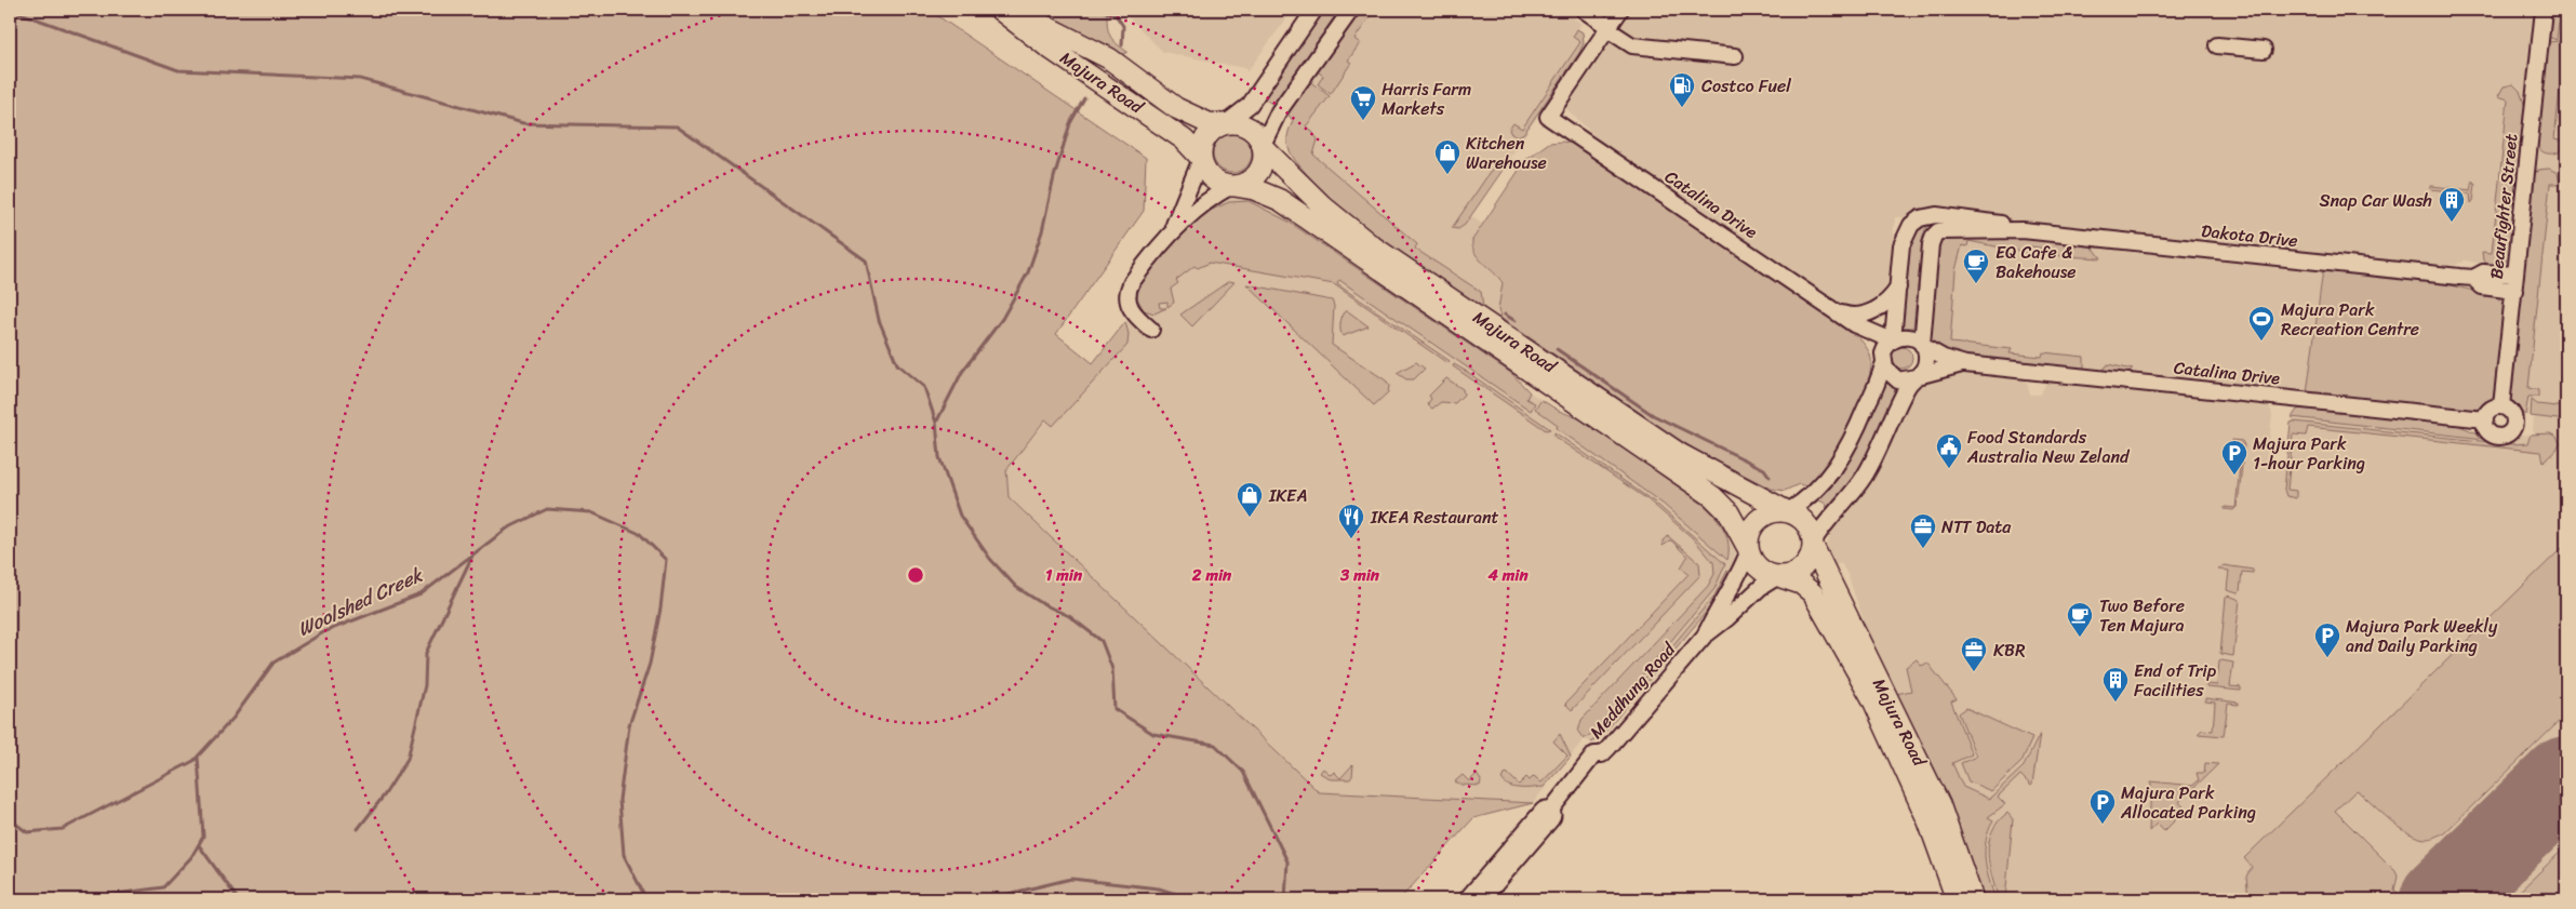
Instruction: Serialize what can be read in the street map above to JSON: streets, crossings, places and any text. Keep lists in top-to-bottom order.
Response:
{
  "streets": {
    "main road": ["Majura Road"],
    "street": [
      "Catalina Drive",
      "Beaufighter Street",
      "Dakota Drive",
      "Meddhung Road"
    ]
  },
  "crossings": [
    ["Majura Road", "Meddhung Road"],
    ["Catalina Drive", "Beaufighter Street"],
    ["Beaufighter Street", "Dakota Drive"]
  ],
  "water": ["Woolshed Creek"],
  "places": {
    "fuel station": ["Costco Fuel"],
    "supermarket": ["Harris Farm Markets"],
    "shop": ["Kitchen Warehouse", "IKEA"],
    "building": ["Snap Car Wash", "End of Trip Facilities"],
    "cafe": ["EQ Cafe & Bakehouse", "Two Before Ten Majura"],
    "sports": ["Majura Park Recreation Centre"],
    "public building": ["Food Standards Australia New Zeland"],
    "parking": ["Majura Park 1-hour Parking", "Majura Park Weekly and Daily Parking", "Majura Park Allocated Parking"],
    "restaurant": ["IKEA Restaurant"],
    "office": ["NTT Data", "KBR"]
  },
  "rings": [
    "1 min",
    "2 min",
    "3 min",
    "4 min"
  ]
}
